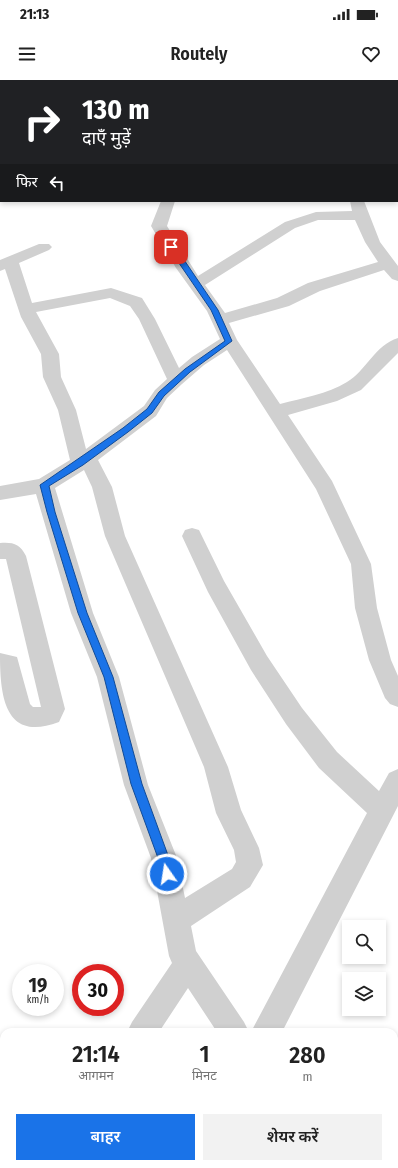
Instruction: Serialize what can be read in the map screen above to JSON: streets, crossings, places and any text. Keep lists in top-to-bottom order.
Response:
{
  "page": {
    "status": "21:13",
    "header": "Routely",
    "turn": ["130 m", "दाएँ मुड़ें"],
    "then": "फिर",
    "speed": "19 km/h",
    "limit": "30",
    "eta": [
      "21:14",
      "आगमन",
      "1",
      "मिनट",
      "280",
      "m"
    ],
    "buttons": ["बाहर", "शेयर करें"]
  }
}
